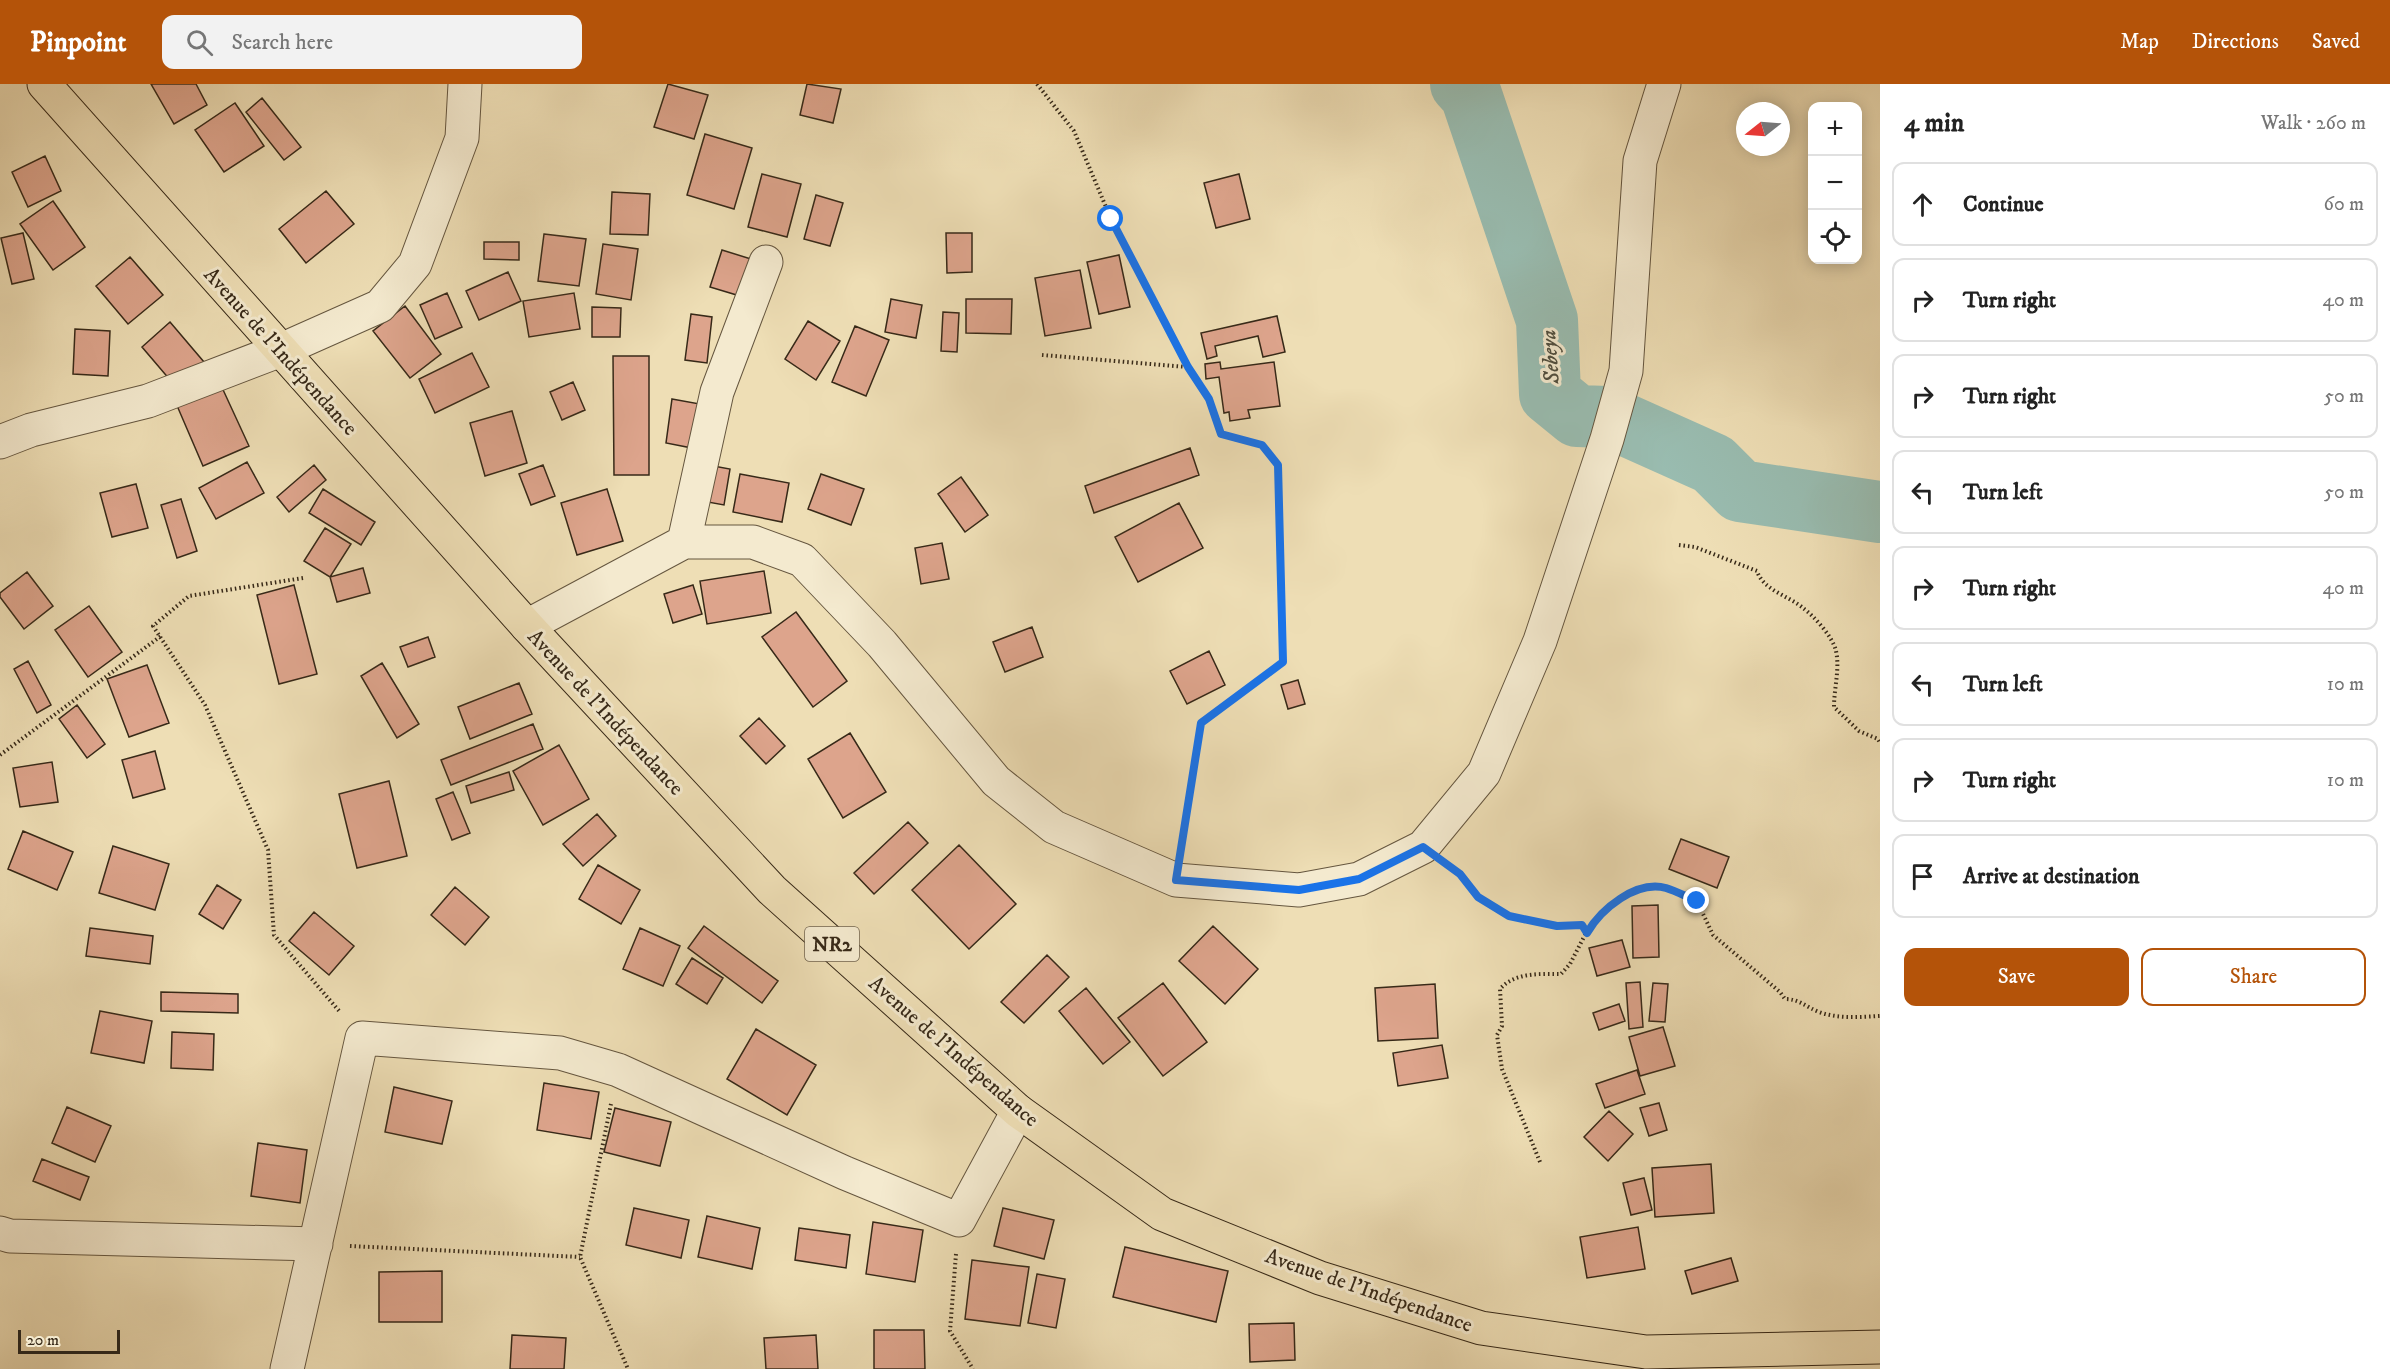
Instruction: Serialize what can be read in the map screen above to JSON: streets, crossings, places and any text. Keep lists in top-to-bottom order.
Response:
{
  "streets": {
    "highway": ["Avenue de l'Indépendance", "NR2"]
  },
  "water": ["Sebeya"],
  "scale_bar": "20 m",
  "north": "left",
  "page": {
    "header": "Pinpoint",
    "search": "Search here",
    "nav": ["Map", "Directions", "Saved"],
    "heading": ["4 min", "Walk · 260 m"],
    "map_buttons": ["+", "−"],
    "list": [
      ["Continue", "60 m"],
      ["Turn right", "40 m"],
      ["Turn right", "50 m"],
      ["Turn left", "50 m"],
      ["Turn right", "40 m"],
      ["Turn left", "10 m"],
      ["Turn right", "10 m"],
      "Arrive at destination"
    ],
    "buttons": ["Save", "Share"],
    "scale": "20 m"
  }
}
